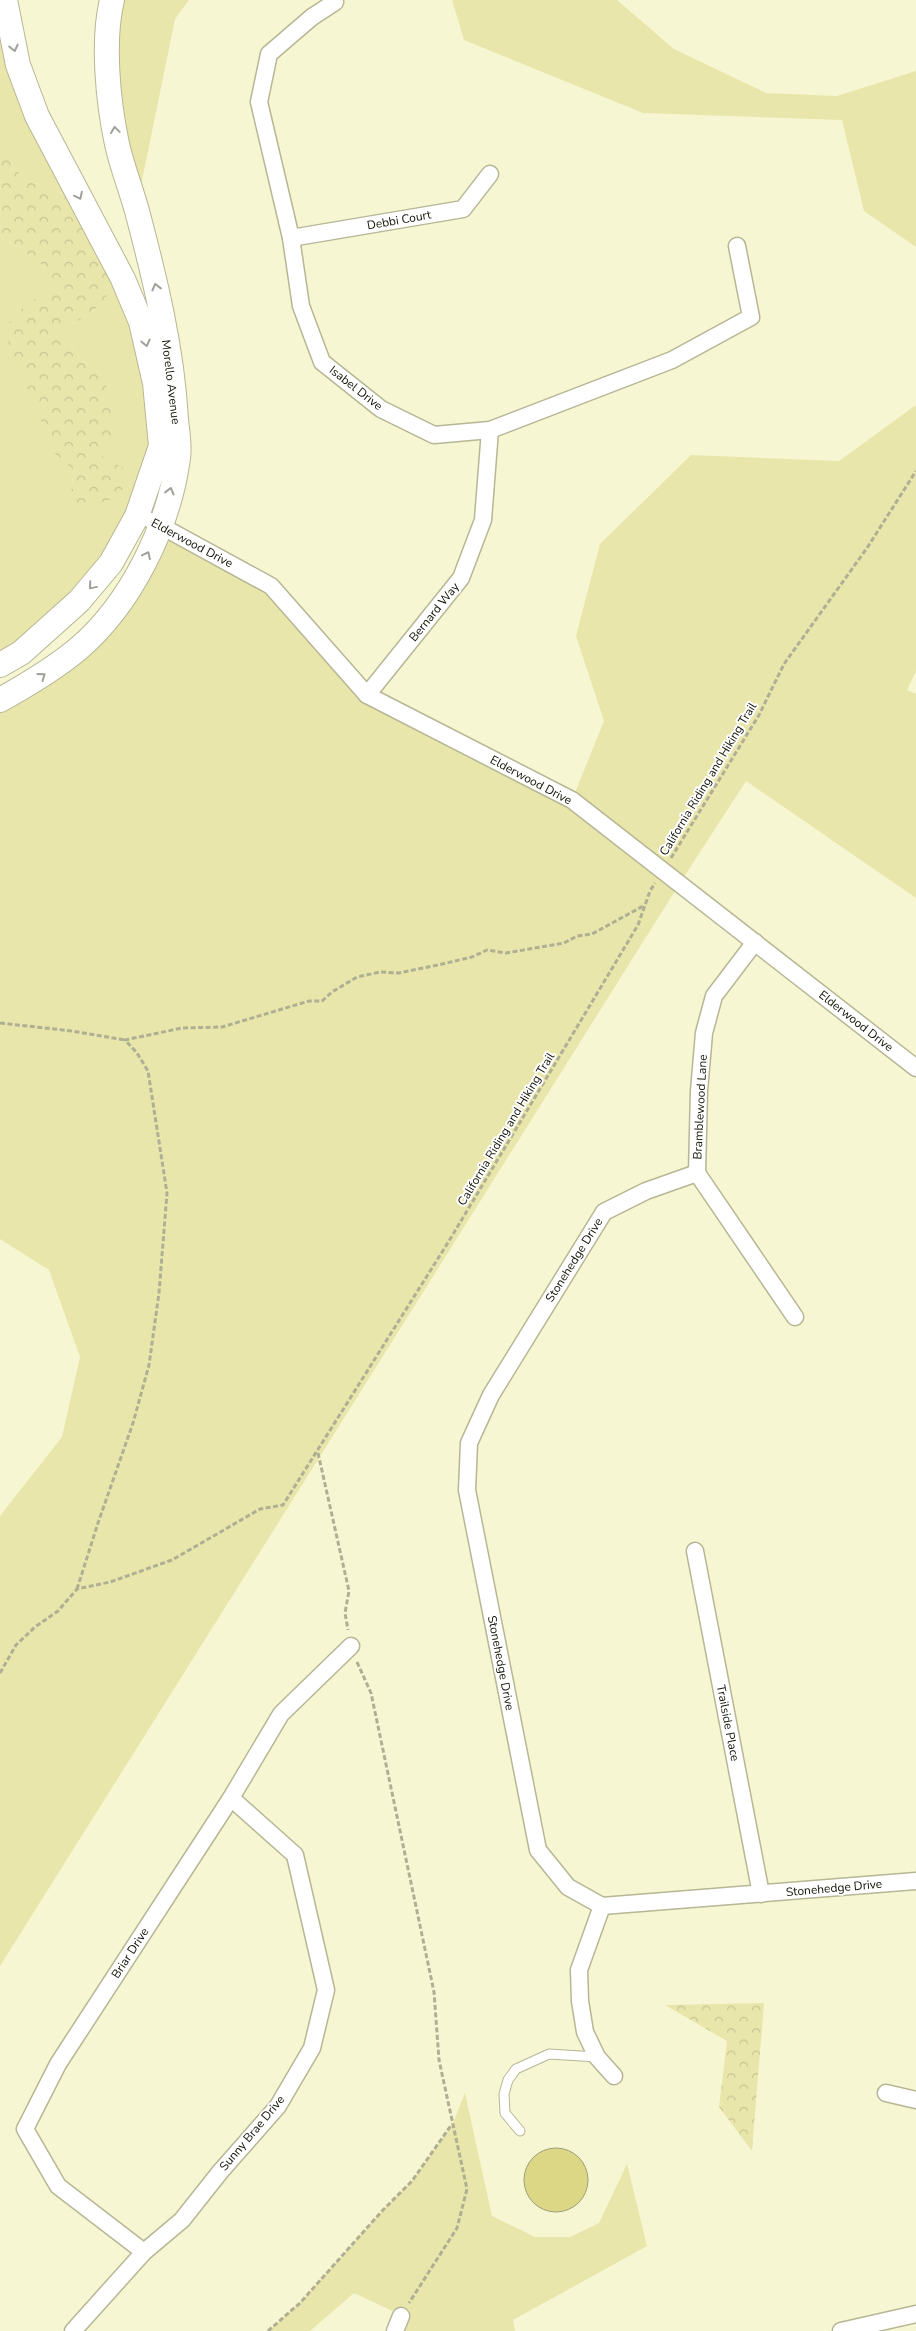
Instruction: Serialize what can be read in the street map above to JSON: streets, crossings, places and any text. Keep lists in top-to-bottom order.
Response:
{
  "streets": {
    "street": [
      "Debbi Court",
      "Morello Avenue",
      "Isabel Drive",
      "Elderwood Drive",
      "Bernard Way",
      "Bramblewood Lane",
      "Stonehedge Drive",
      "Trailside Place",
      "Briar Drive",
      "Sunny Brae Drive"
    ],
    "path": ["California Riding and Hiking Trail"]
  },
  "crossings": [
    ["Debbi Court", "Isabel Drive"],
    ["Morello Avenue", "Elderwood Drive"],
    ["Isabel Drive", "Bernard Way"],
    ["Elderwood Drive", "Bernard Way"],
    ["Elderwood Drive", "California Riding and Hiking Trail"],
    ["Elderwood Drive", "Bramblewood Lane"],
    ["Bramblewood Lane", "Stonehedge Drive"],
    ["Stonehedge Drive", "Trailside Place"],
    ["Briar Drive", "Sunny Brae Drive"]
  ]
}
